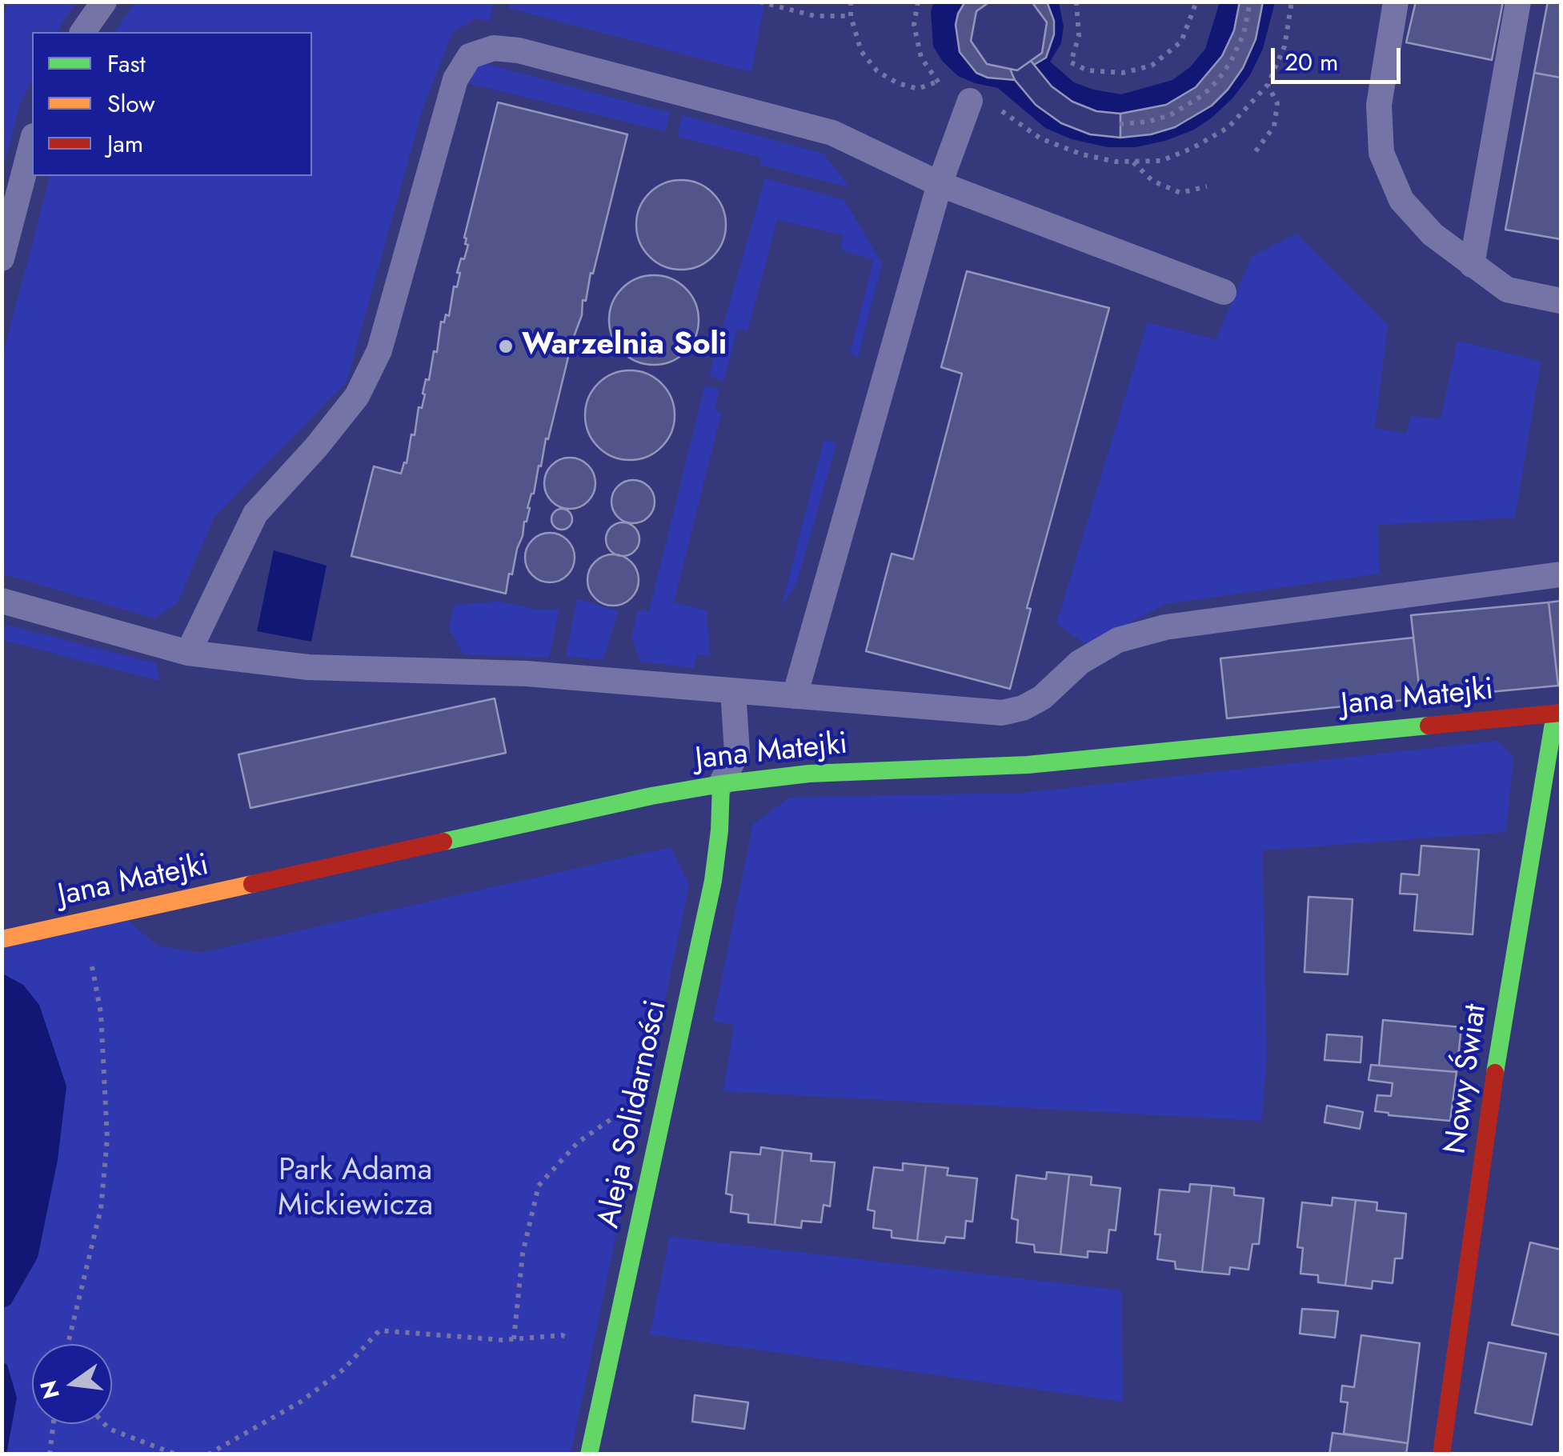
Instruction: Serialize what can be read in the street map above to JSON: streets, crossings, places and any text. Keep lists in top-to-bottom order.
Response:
{
  "streets": {
    "street": ["Jana Matejki", "Nowy Świat", "Aleja Solidarności"]
  },
  "crossings": [
    ["Jana Matejki", "Nowy Świat"],
    ["Jana Matejki", "Aleja Solidarności"]
  ],
  "parks": ["Park Adama Mickiewicza"],
  "places": ["Warzelnia Soli"],
  "legend": ["Fast", "Slow", "Jam"],
  "scale_bar": "20 m",
  "north": "left"
}
